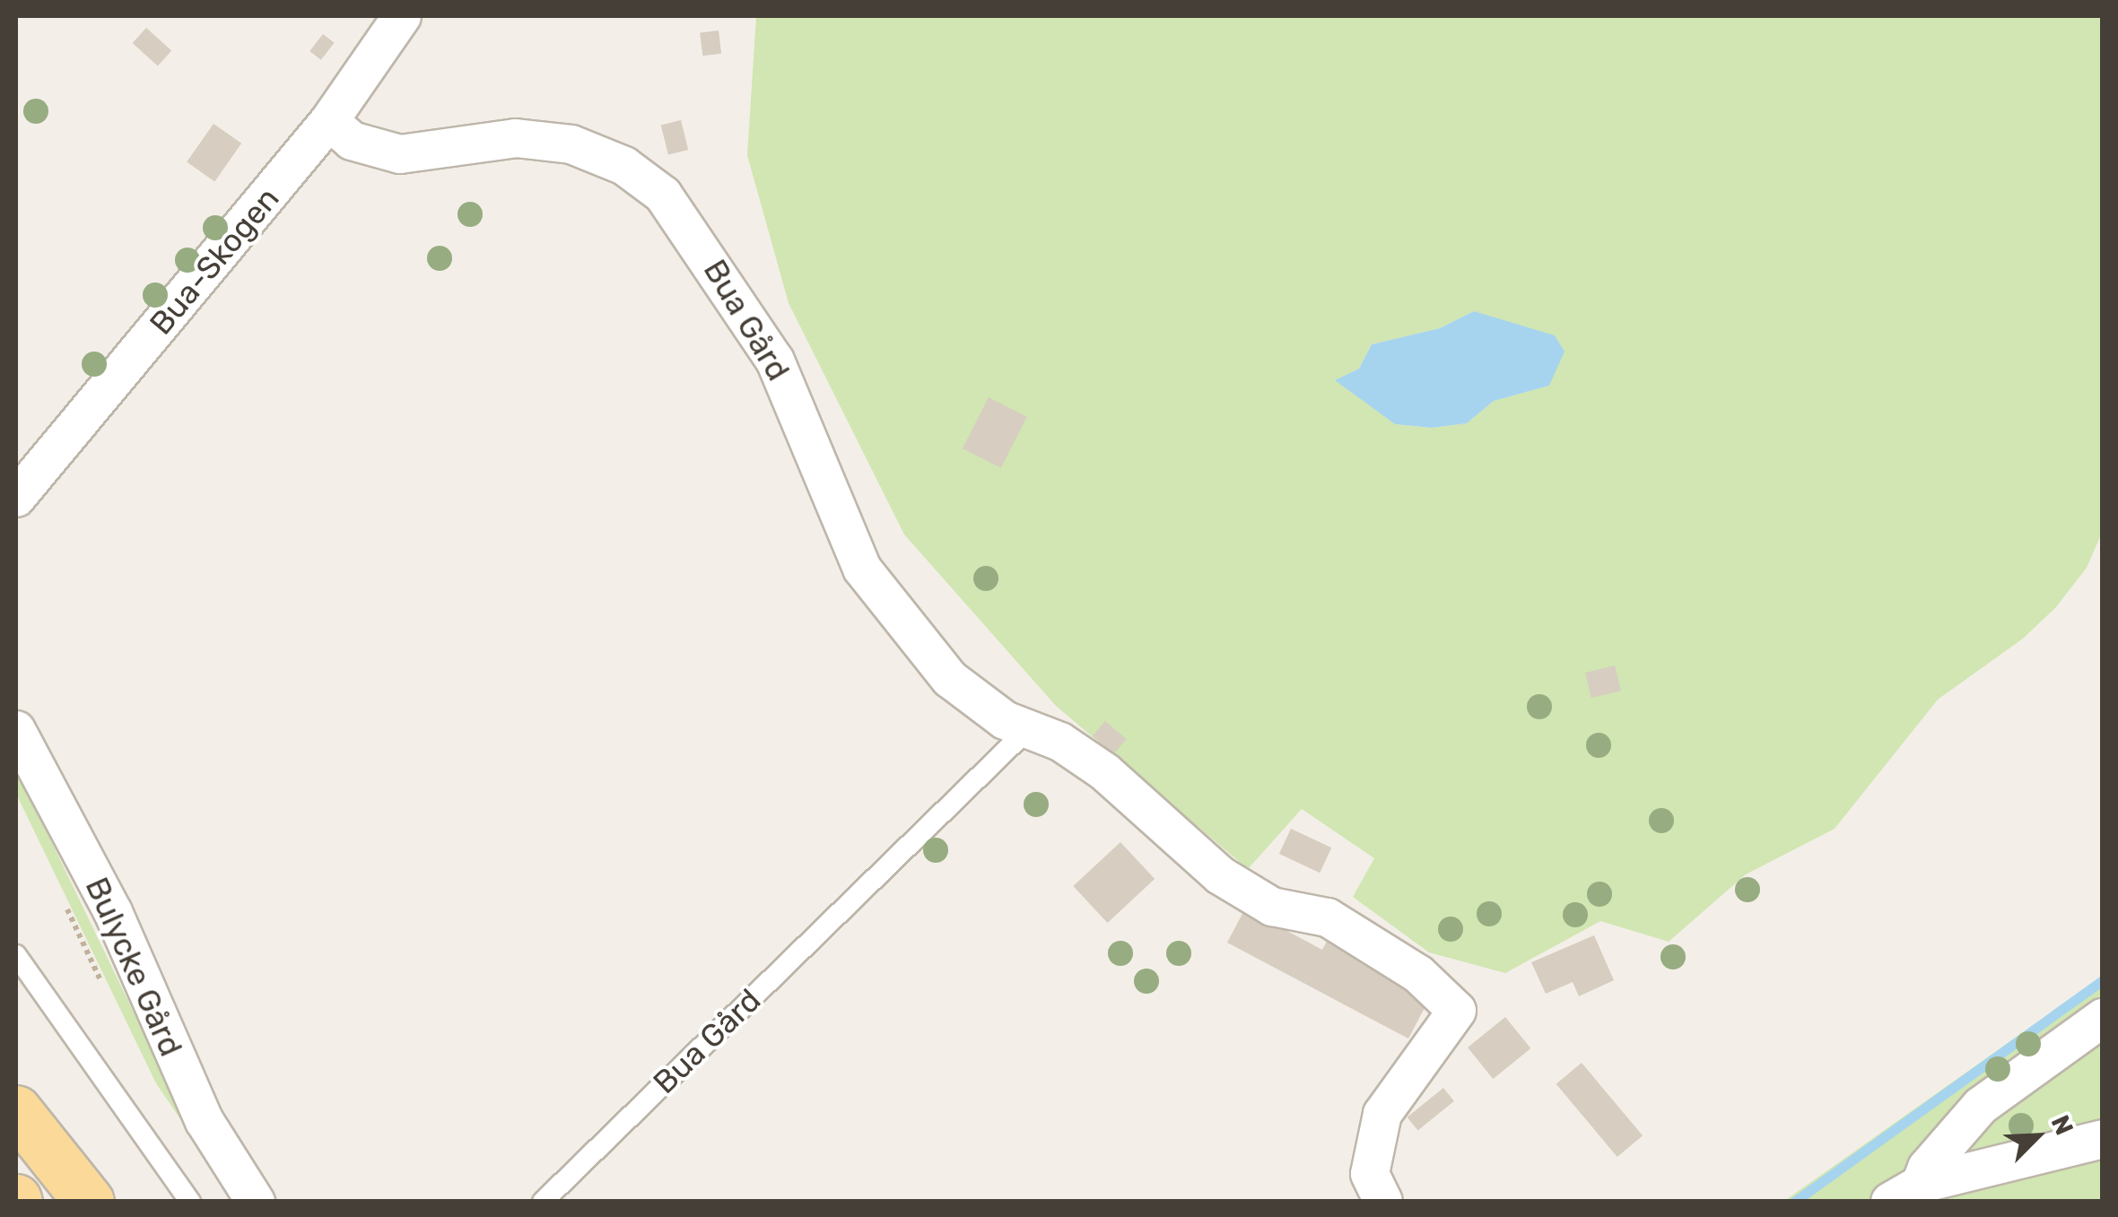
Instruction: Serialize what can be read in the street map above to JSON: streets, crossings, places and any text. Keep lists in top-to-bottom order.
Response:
{
  "streets": {
    "street": ["Bua-Skogen", "Bua Gård", "Bulycke Gård"]
  },
  "crossings": [
    ["Bua-Skogen", "Bua Gård"]
  ],
  "north": "top right"
}
